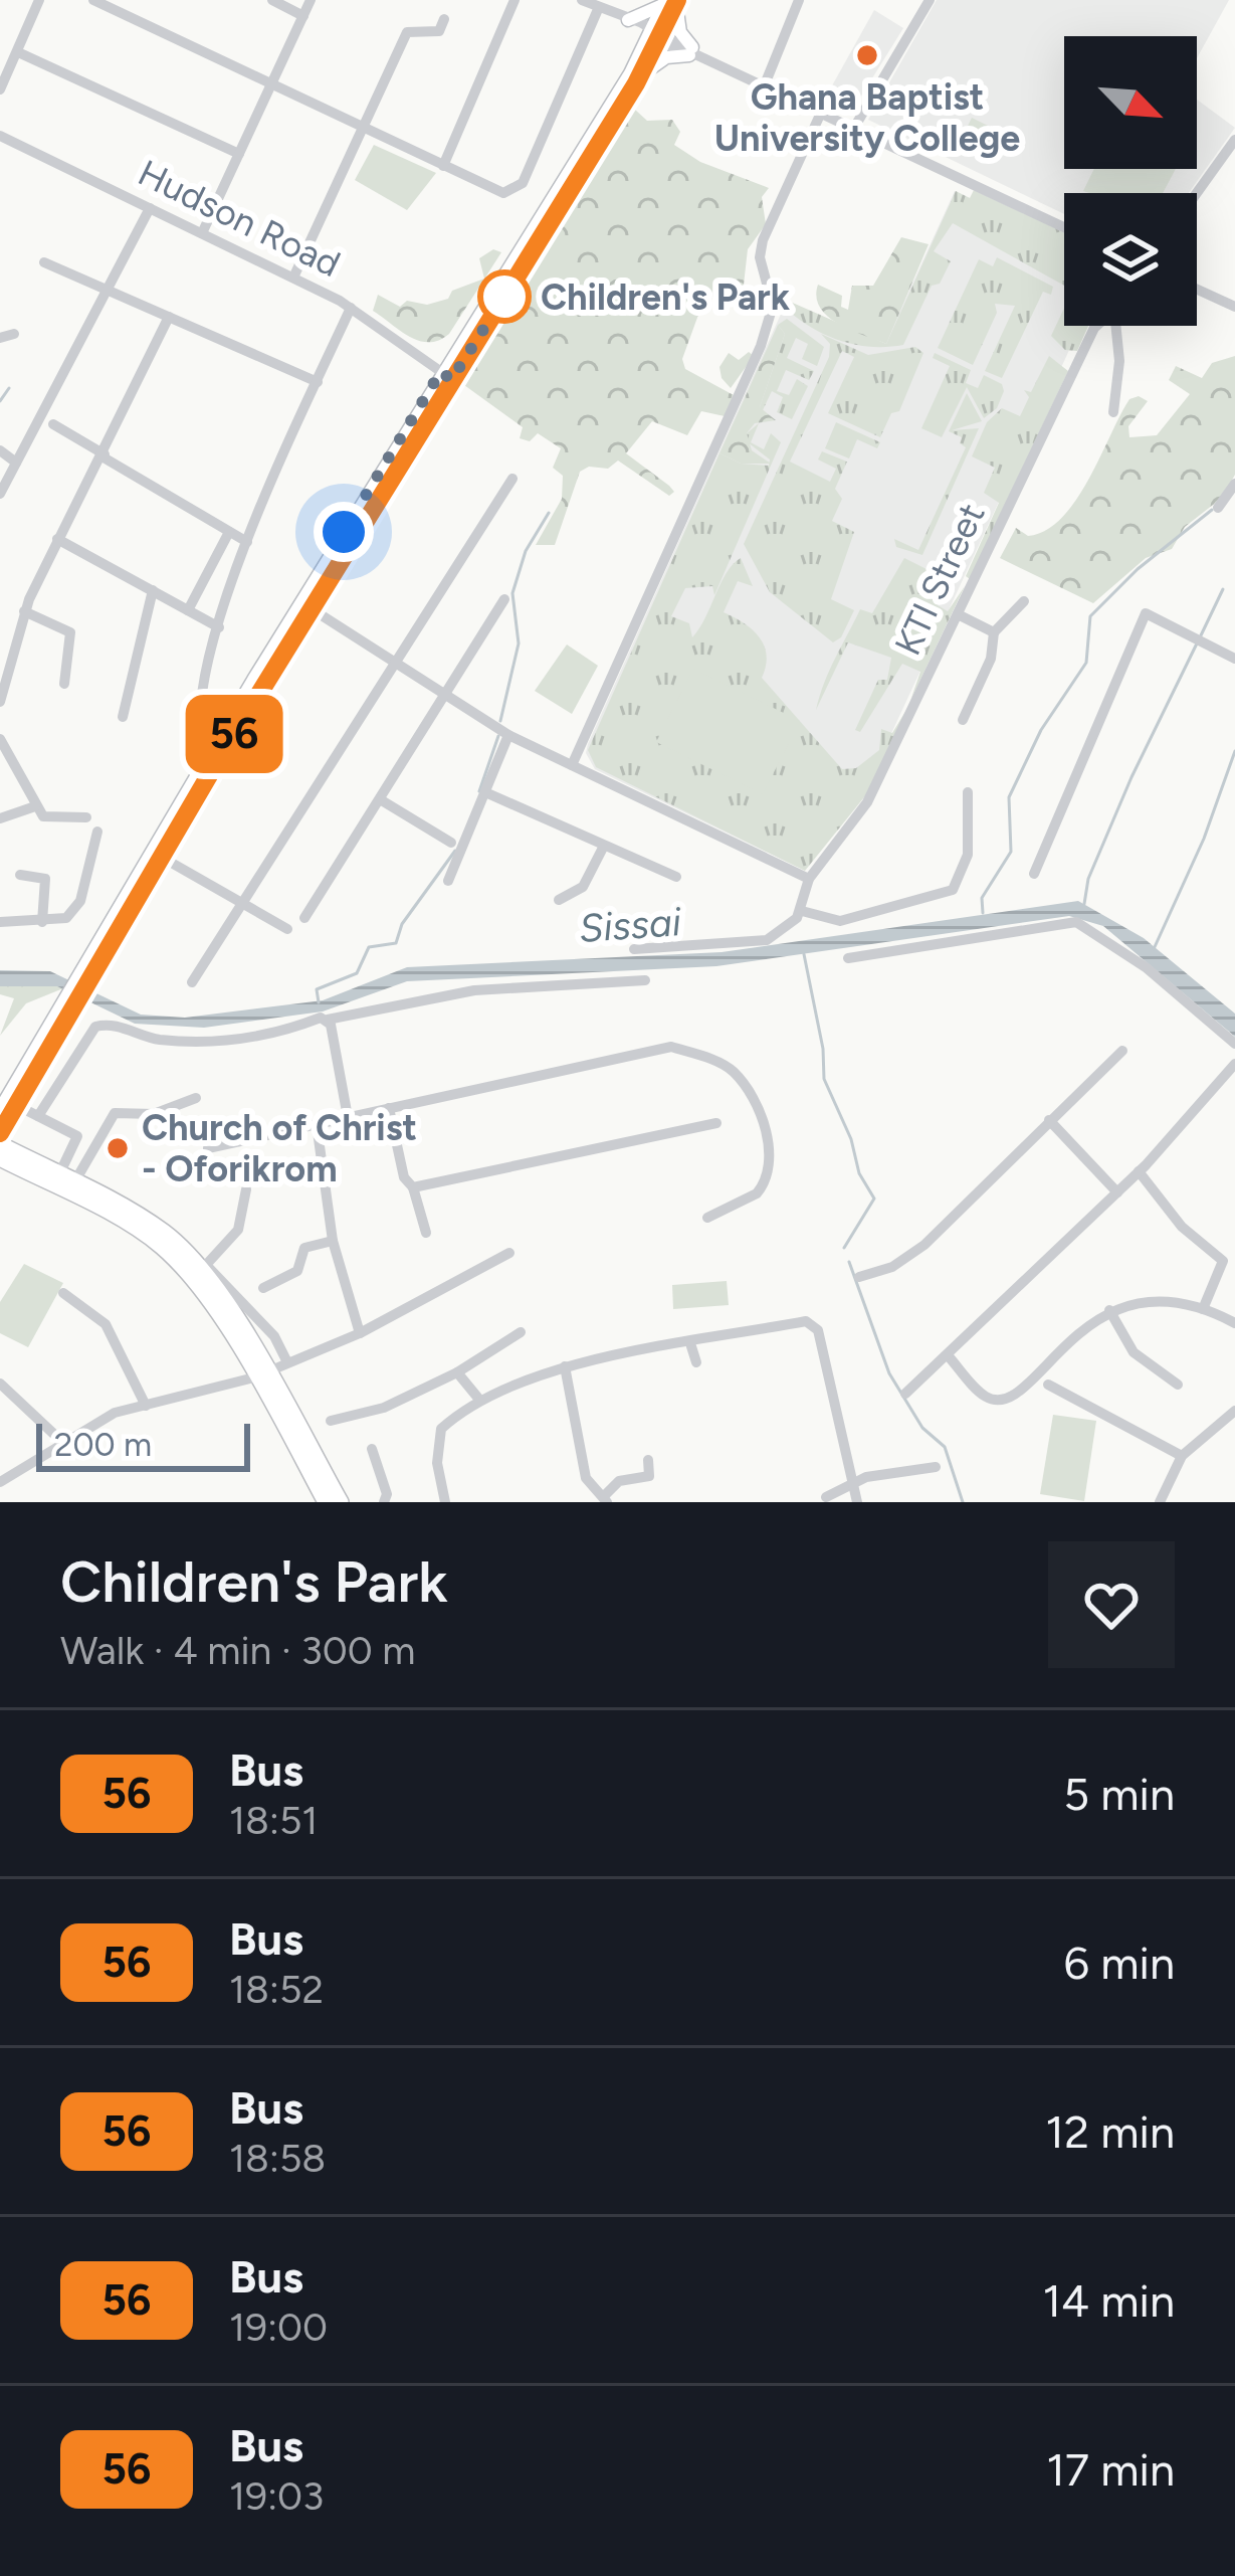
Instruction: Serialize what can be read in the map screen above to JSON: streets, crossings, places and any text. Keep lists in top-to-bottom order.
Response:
{
  "streets": {
    "street": ["Hudson Road", "KTI Street"]
  },
  "water": ["Sissai"],
  "places": ["Ghana Baptist University College", "Children's Park", "Church of Christ - Oforikrom"],
  "lines": ["bus line 56"],
  "scale_bar": "200 m",
  "north": "bottom right",
  "page": {
    "on_map": "56",
    "scale": "200 m",
    "heading": ["Children's Park", "Walk · 4 min · 300 m"],
    "list": [
      {
        "mark": "56",
        "name": "Bus",
        "note": "18:51",
        "value": "5 min"
      },
      {
        "mark": "56",
        "name": "Bus",
        "note": "18:52",
        "value": "6 min"
      },
      {
        "mark": "56",
        "name": "Bus",
        "note": "18:58",
        "value": "12 min"
      },
      {
        "mark": "56",
        "name": "Bus",
        "note": "19:00",
        "value": "14 min"
      },
      {
        "mark": "56",
        "name": "Bus",
        "note": "19:03",
        "value": "17 min"
      }
    ]
  }
}
